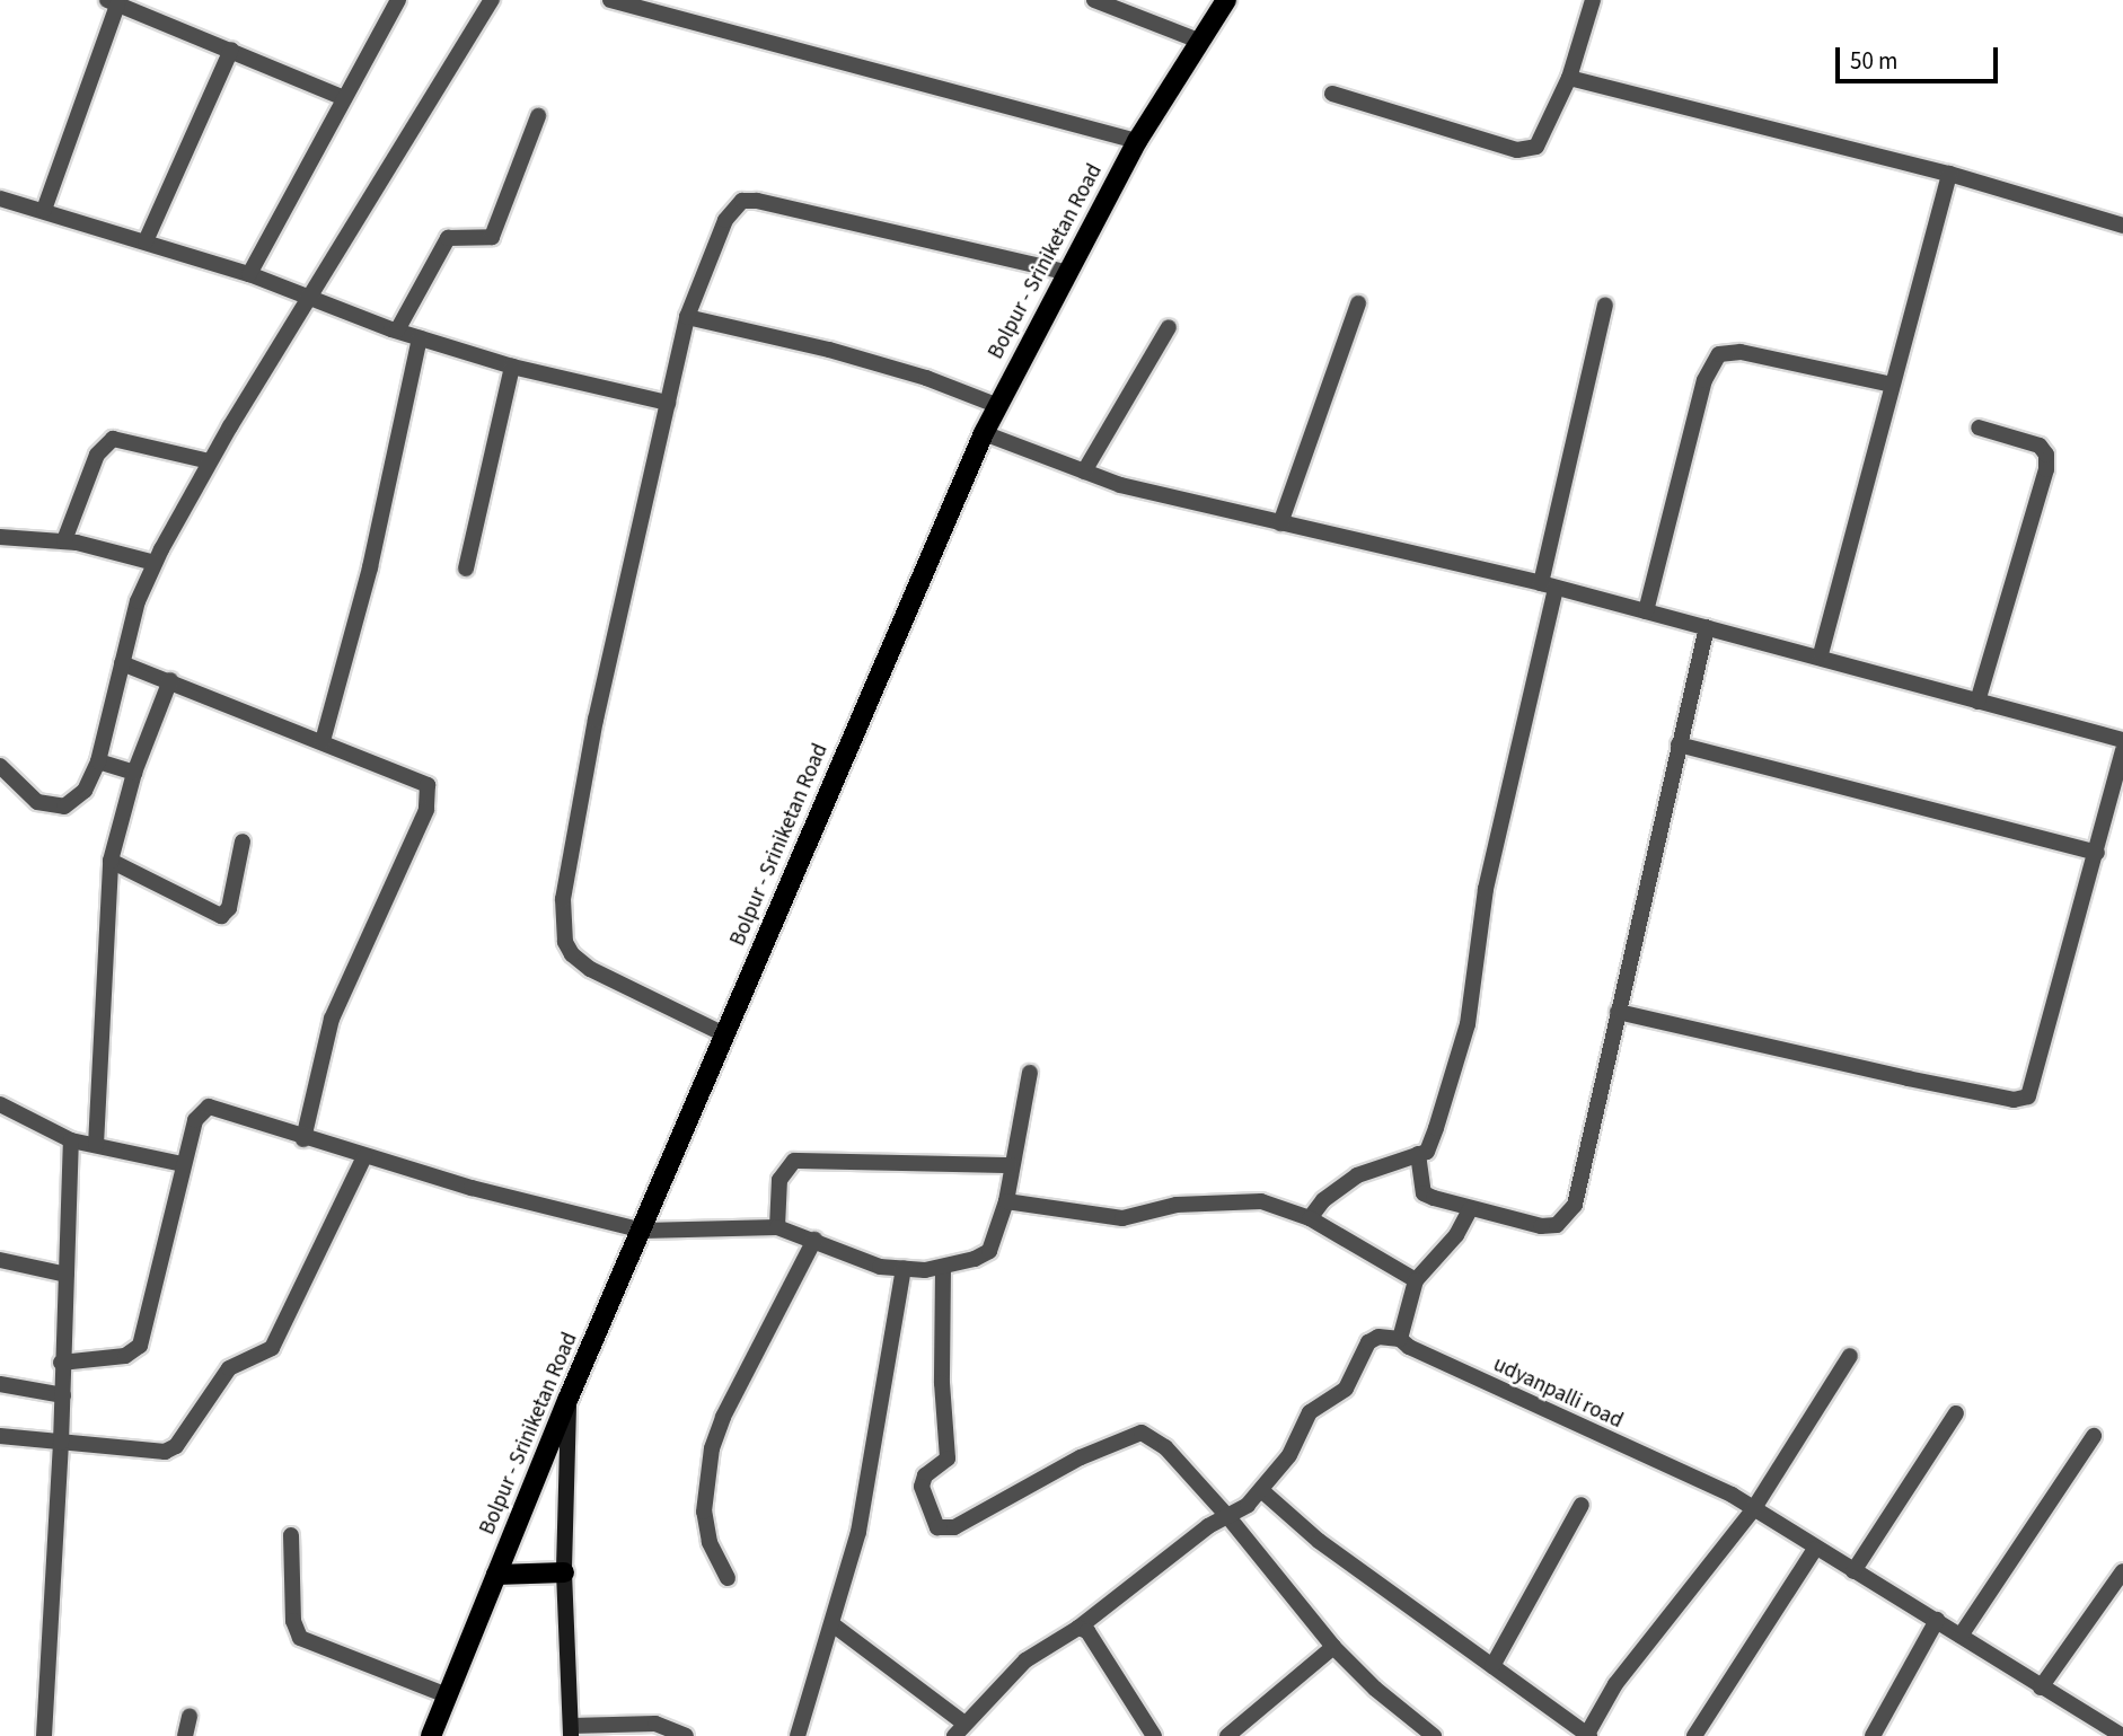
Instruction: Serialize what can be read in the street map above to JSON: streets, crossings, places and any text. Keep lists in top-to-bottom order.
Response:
{
  "streets": {
    "main road": ["Bolpur - Sriniketan Road"],
    "street": ["udyanpalli road"]
  },
  "scale_bar": "50 m"
}
